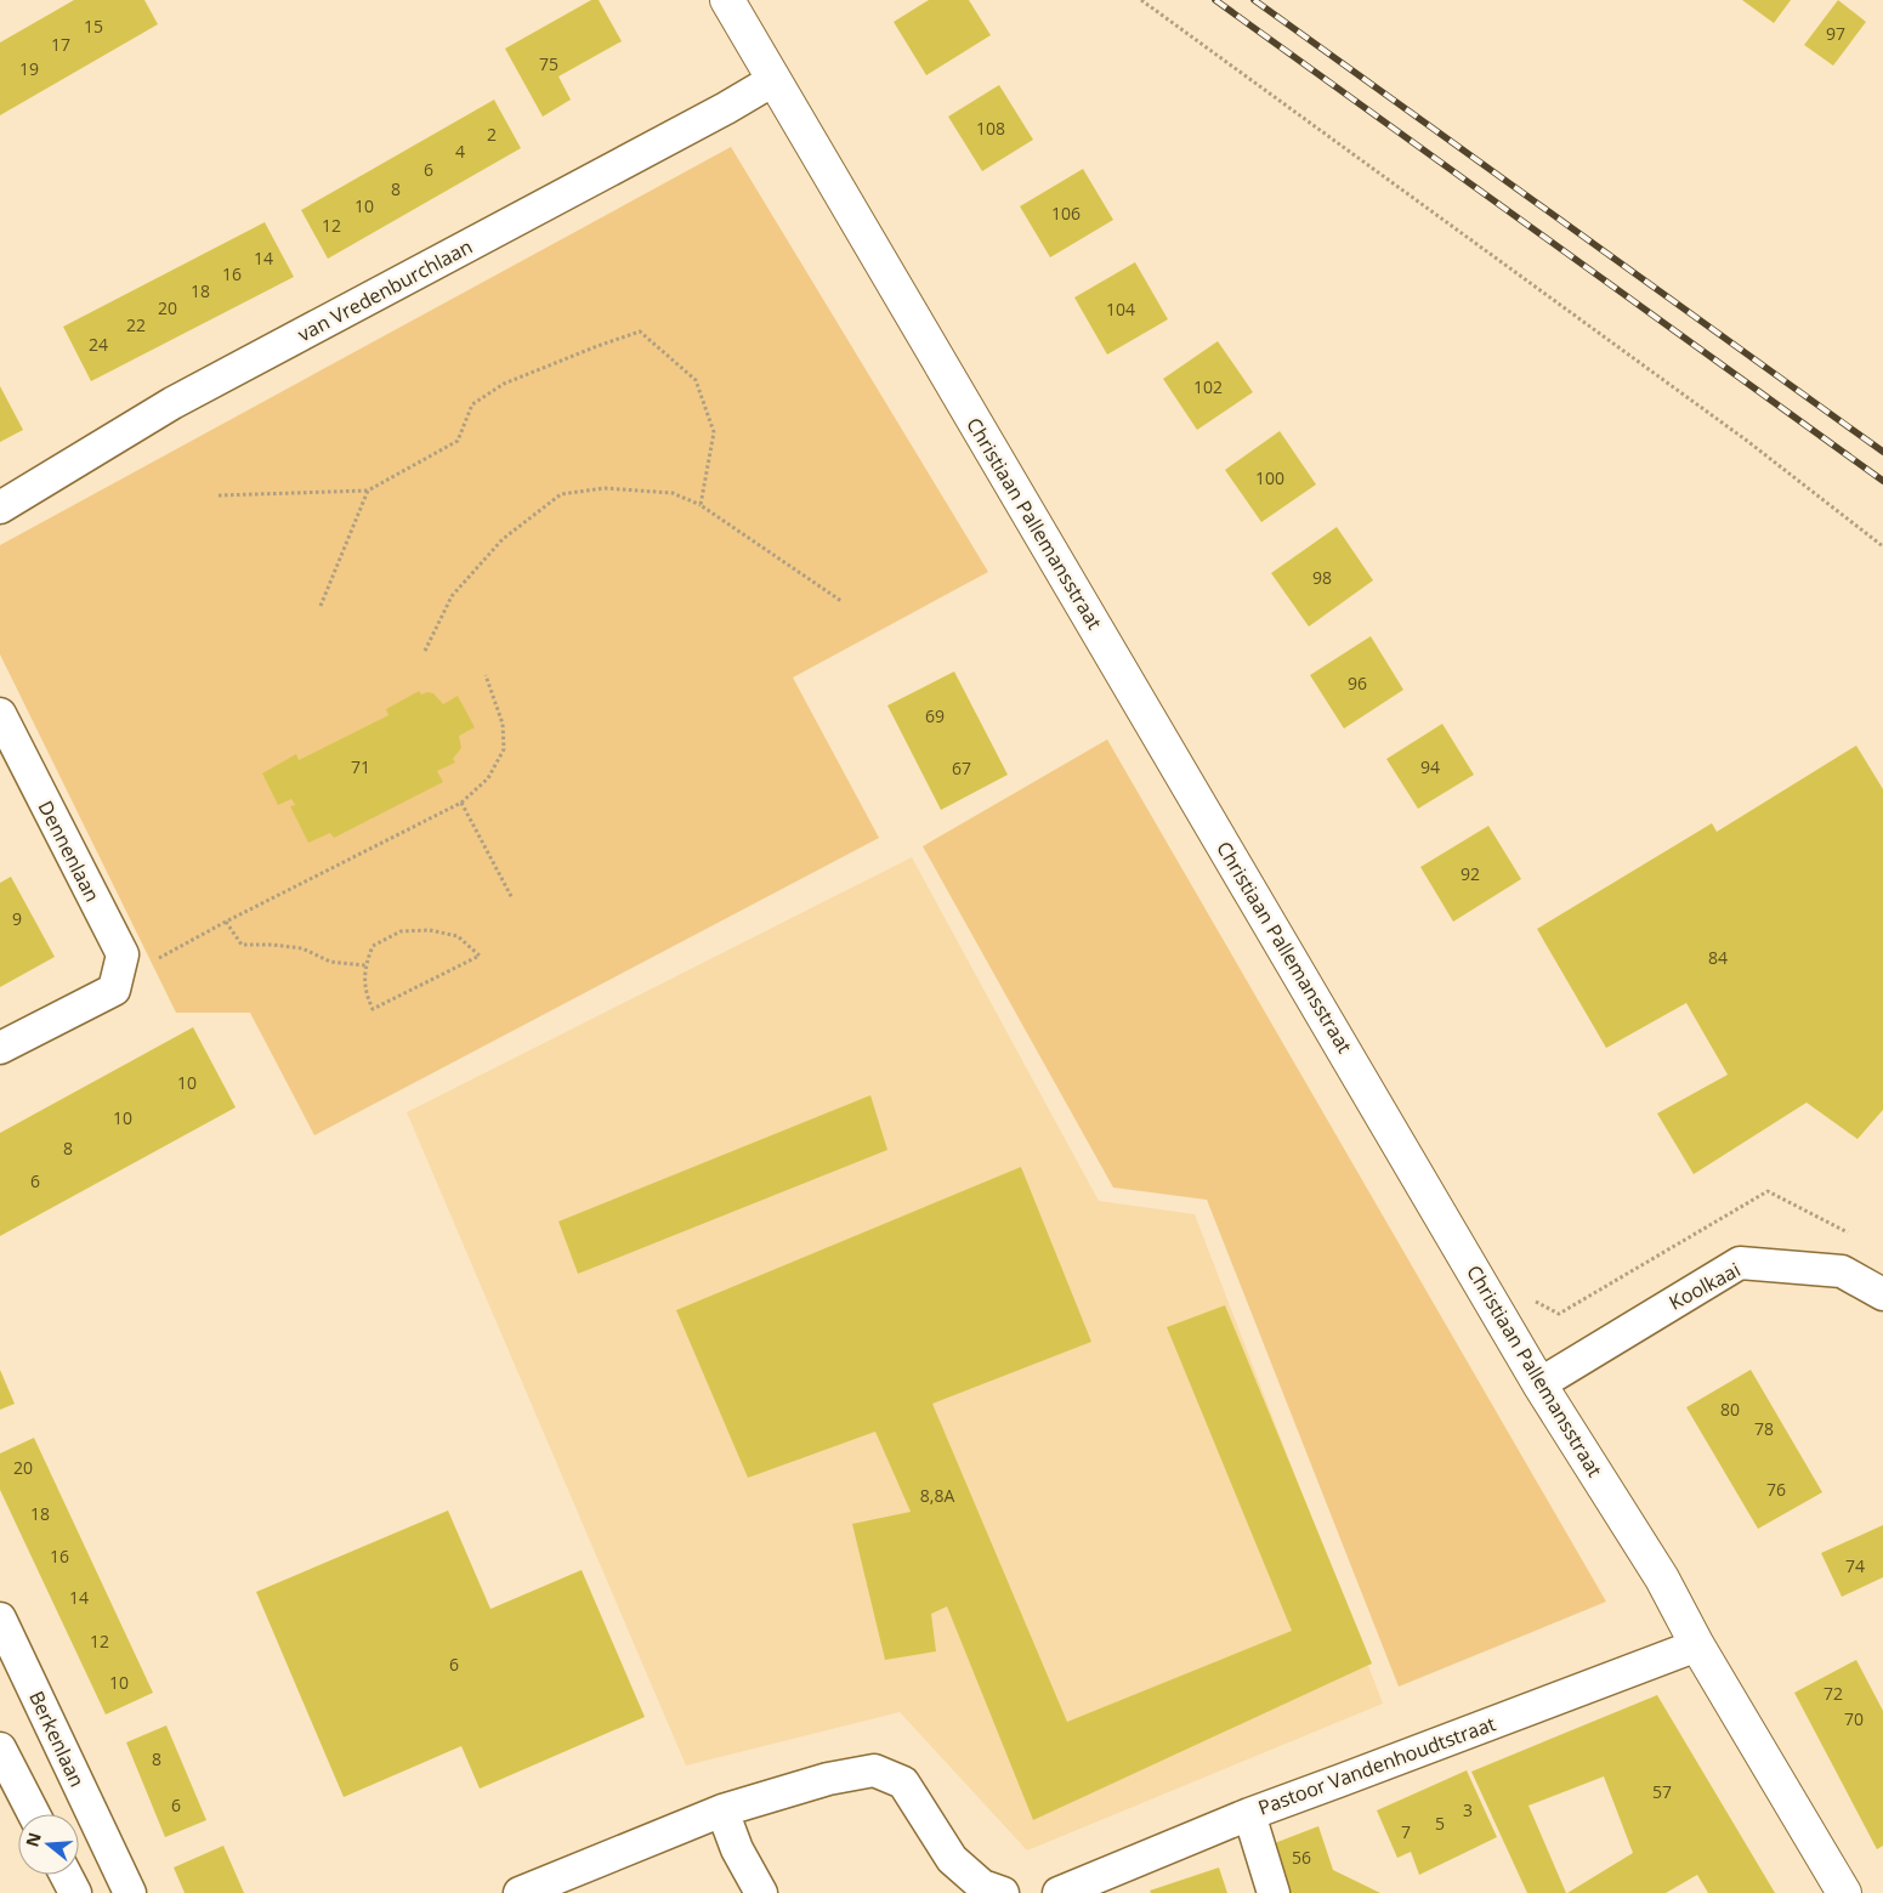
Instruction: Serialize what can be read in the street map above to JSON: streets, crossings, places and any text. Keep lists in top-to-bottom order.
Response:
{
  "streets": {
    "street": [
      "van Vredenburchlaan",
      "Christiaan Pallemansstraat",
      "Dennenlaan",
      "Koolkaai",
      "Berkenlaan",
      "Pastoor Vandenhoudtstraat"
    ]
  },
  "crossings": [
    ["van Vredenburchlaan", "Christiaan Pallemansstraat"],
    ["Christiaan Pallemansstraat", "Koolkaai"],
    ["Christiaan Pallemansstraat", "Pastoor Vandenhoudtstraat"]
  ],
  "house_numbers": [
    "15",
    "97",
    "17",
    "75",
    "19",
    "108",
    "2",
    "4",
    "6",
    "8",
    "10",
    "106",
    "12",
    "14",
    "16",
    "18",
    "20",
    "104",
    "22",
    "24",
    "102",
    "100",
    "98",
    "96",
    "69",
    "71",
    "94",
    "67",
    "92",
    "9",
    "84",
    "10",
    "10",
    "8",
    "6",
    "80",
    "78",
    "20",
    "76",
    "8,8A",
    "18",
    "16",
    "74",
    "14",
    "12",
    "6",
    "10",
    "72",
    "70",
    "8",
    "57",
    "6",
    "3",
    "5",
    "7",
    "56"
  ],
  "north": "left"
}
